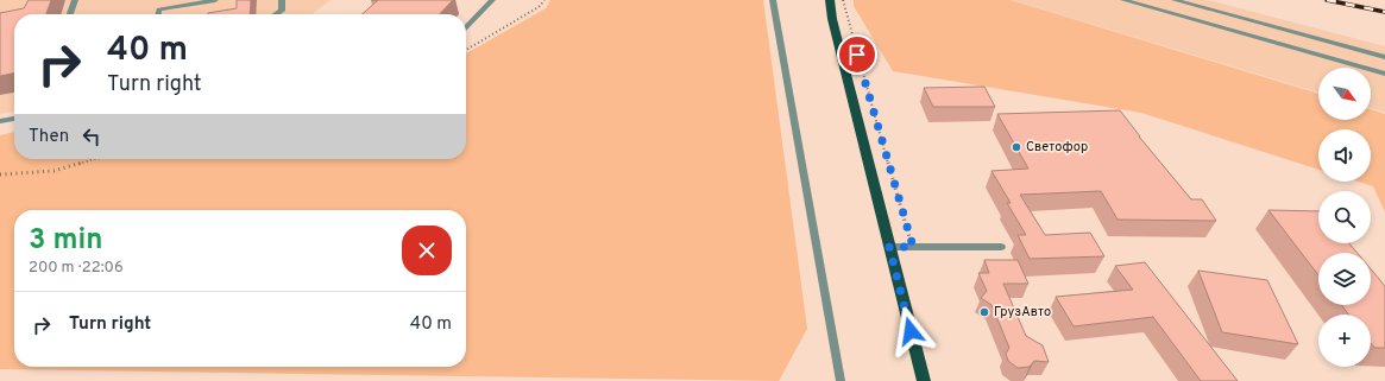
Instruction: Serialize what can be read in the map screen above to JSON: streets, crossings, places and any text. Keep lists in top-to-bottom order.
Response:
{
  "places": ["Светофор", "ГрузАвто"],
  "north": "bottom right",
  "page": {
    "turn": ["40 m", "Turn right"],
    "map_buttons": "+",
    "then": "Then",
    "heading": ["3 min", "200 m · 22:06"],
    "list": [
      {
        "name": "Turn right",
        "value": "40 m"
      }
    ]
  }
}
